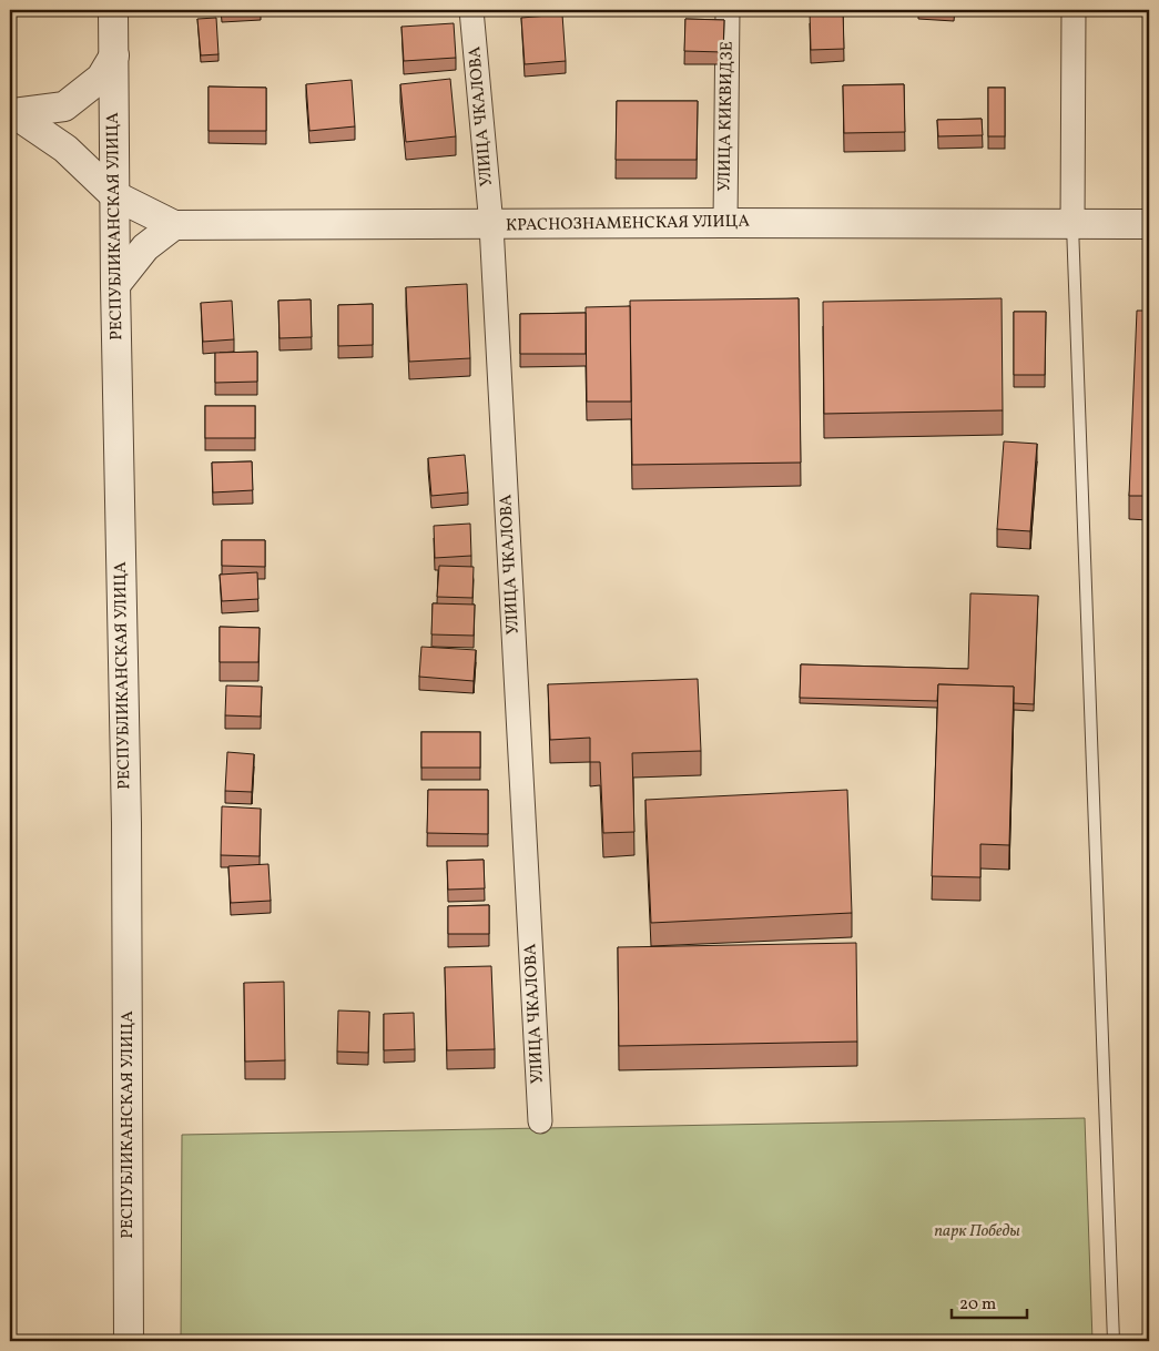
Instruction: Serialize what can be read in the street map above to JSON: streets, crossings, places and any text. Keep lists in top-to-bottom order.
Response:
{
  "streets": {
    "street": [
      "УЛИЦА ЧКАЛОВА",
      "УЛИЦА КИКВИДЗЕ",
      "КРАСНОЗНАМЕНСКАЯ УЛИЦА",
      "РЕСПУБЛИКАНСКАЯ УЛИЦА"
    ]
  },
  "crossings": [
    ["УЛИЦА ЧКАЛОВА", "КРАСНОЗНАМЕНСКАЯ УЛИЦА"],
    ["УЛИЦА КИКВИДЗЕ", "КРАСНОЗНАМЕНСКАЯ УЛИЦА"],
    ["КРАСНОЗНАМЕНСКАЯ УЛИЦА", "РЕСПУБЛИКАНСКАЯ УЛИЦА"]
  ],
  "parks": ["парк Победы"],
  "scale_bar": "20 m"
}
